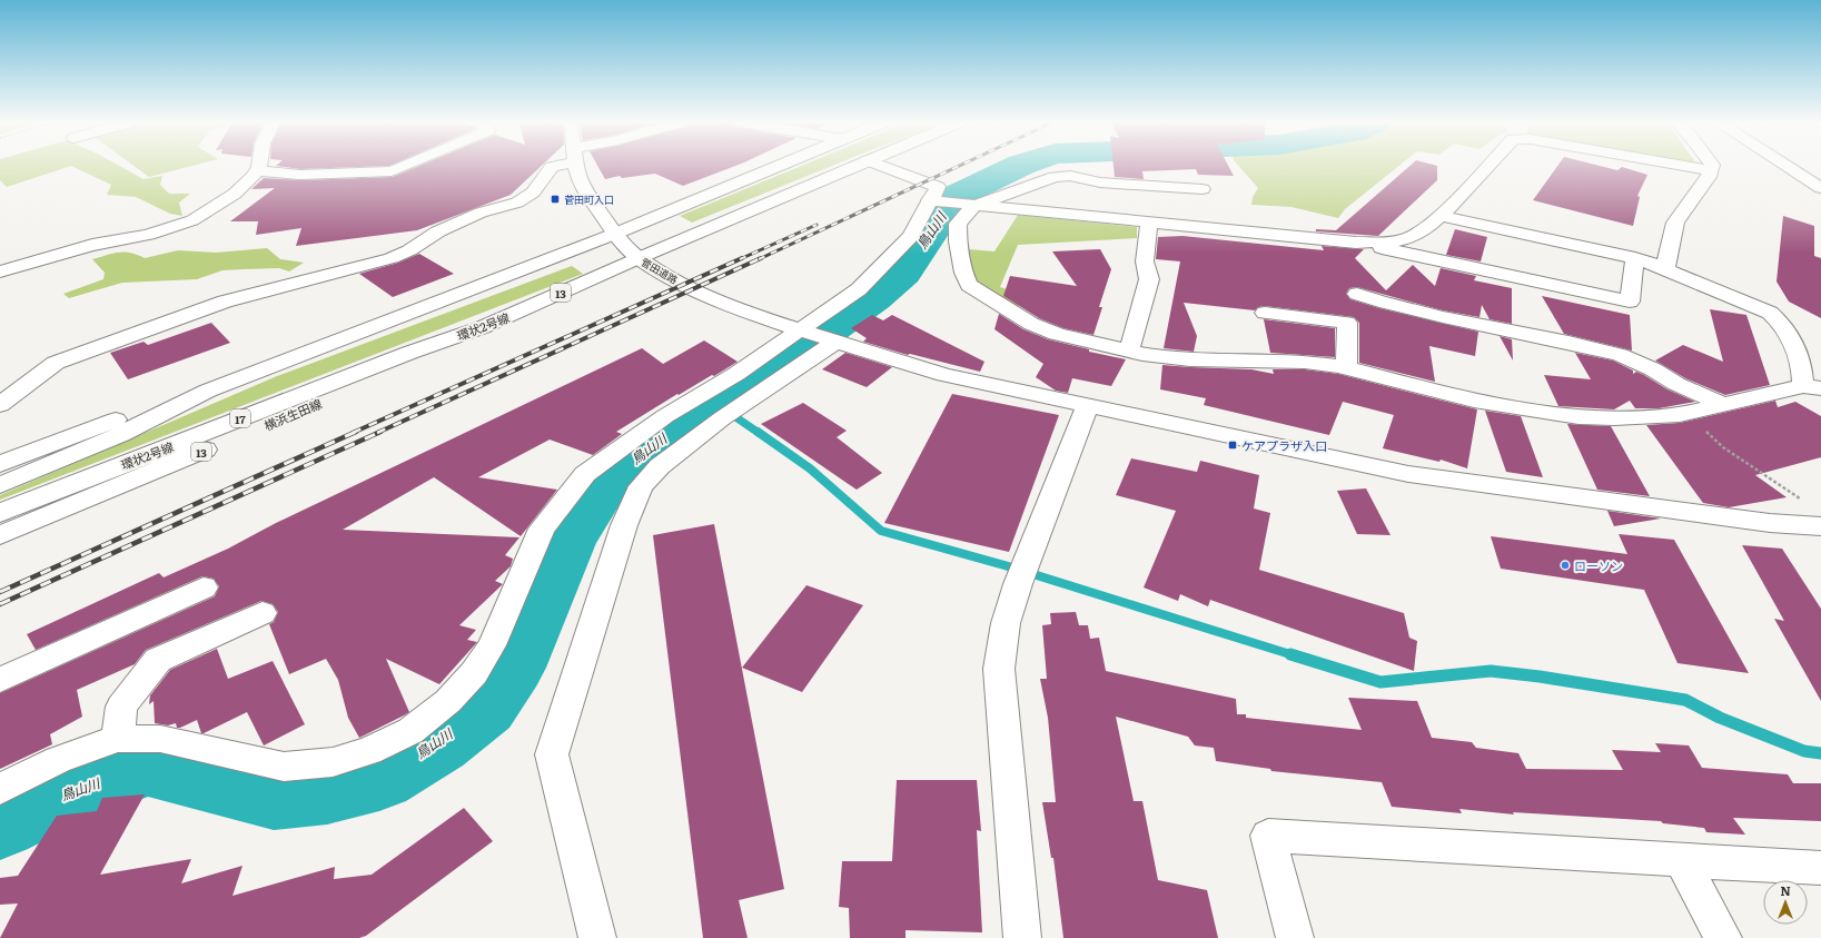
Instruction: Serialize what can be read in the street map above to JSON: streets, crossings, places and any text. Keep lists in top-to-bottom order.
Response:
{
  "streets": {
    "street": [
      "菅田道路",
      "13",
      "環状2号線",
      "横浜生田線",
      "17"
    ]
  },
  "crossings": [
    ["菅田道路", "環状2号線"],
    ["環状2号線", "横浜生田線"]
  ],
  "water": ["鳥山川"],
  "places": {
    "transit": ["菅田町入口", "ケアプラザ入口"],
    "other": ["ローソン"]
  },
  "north": "top"
}
